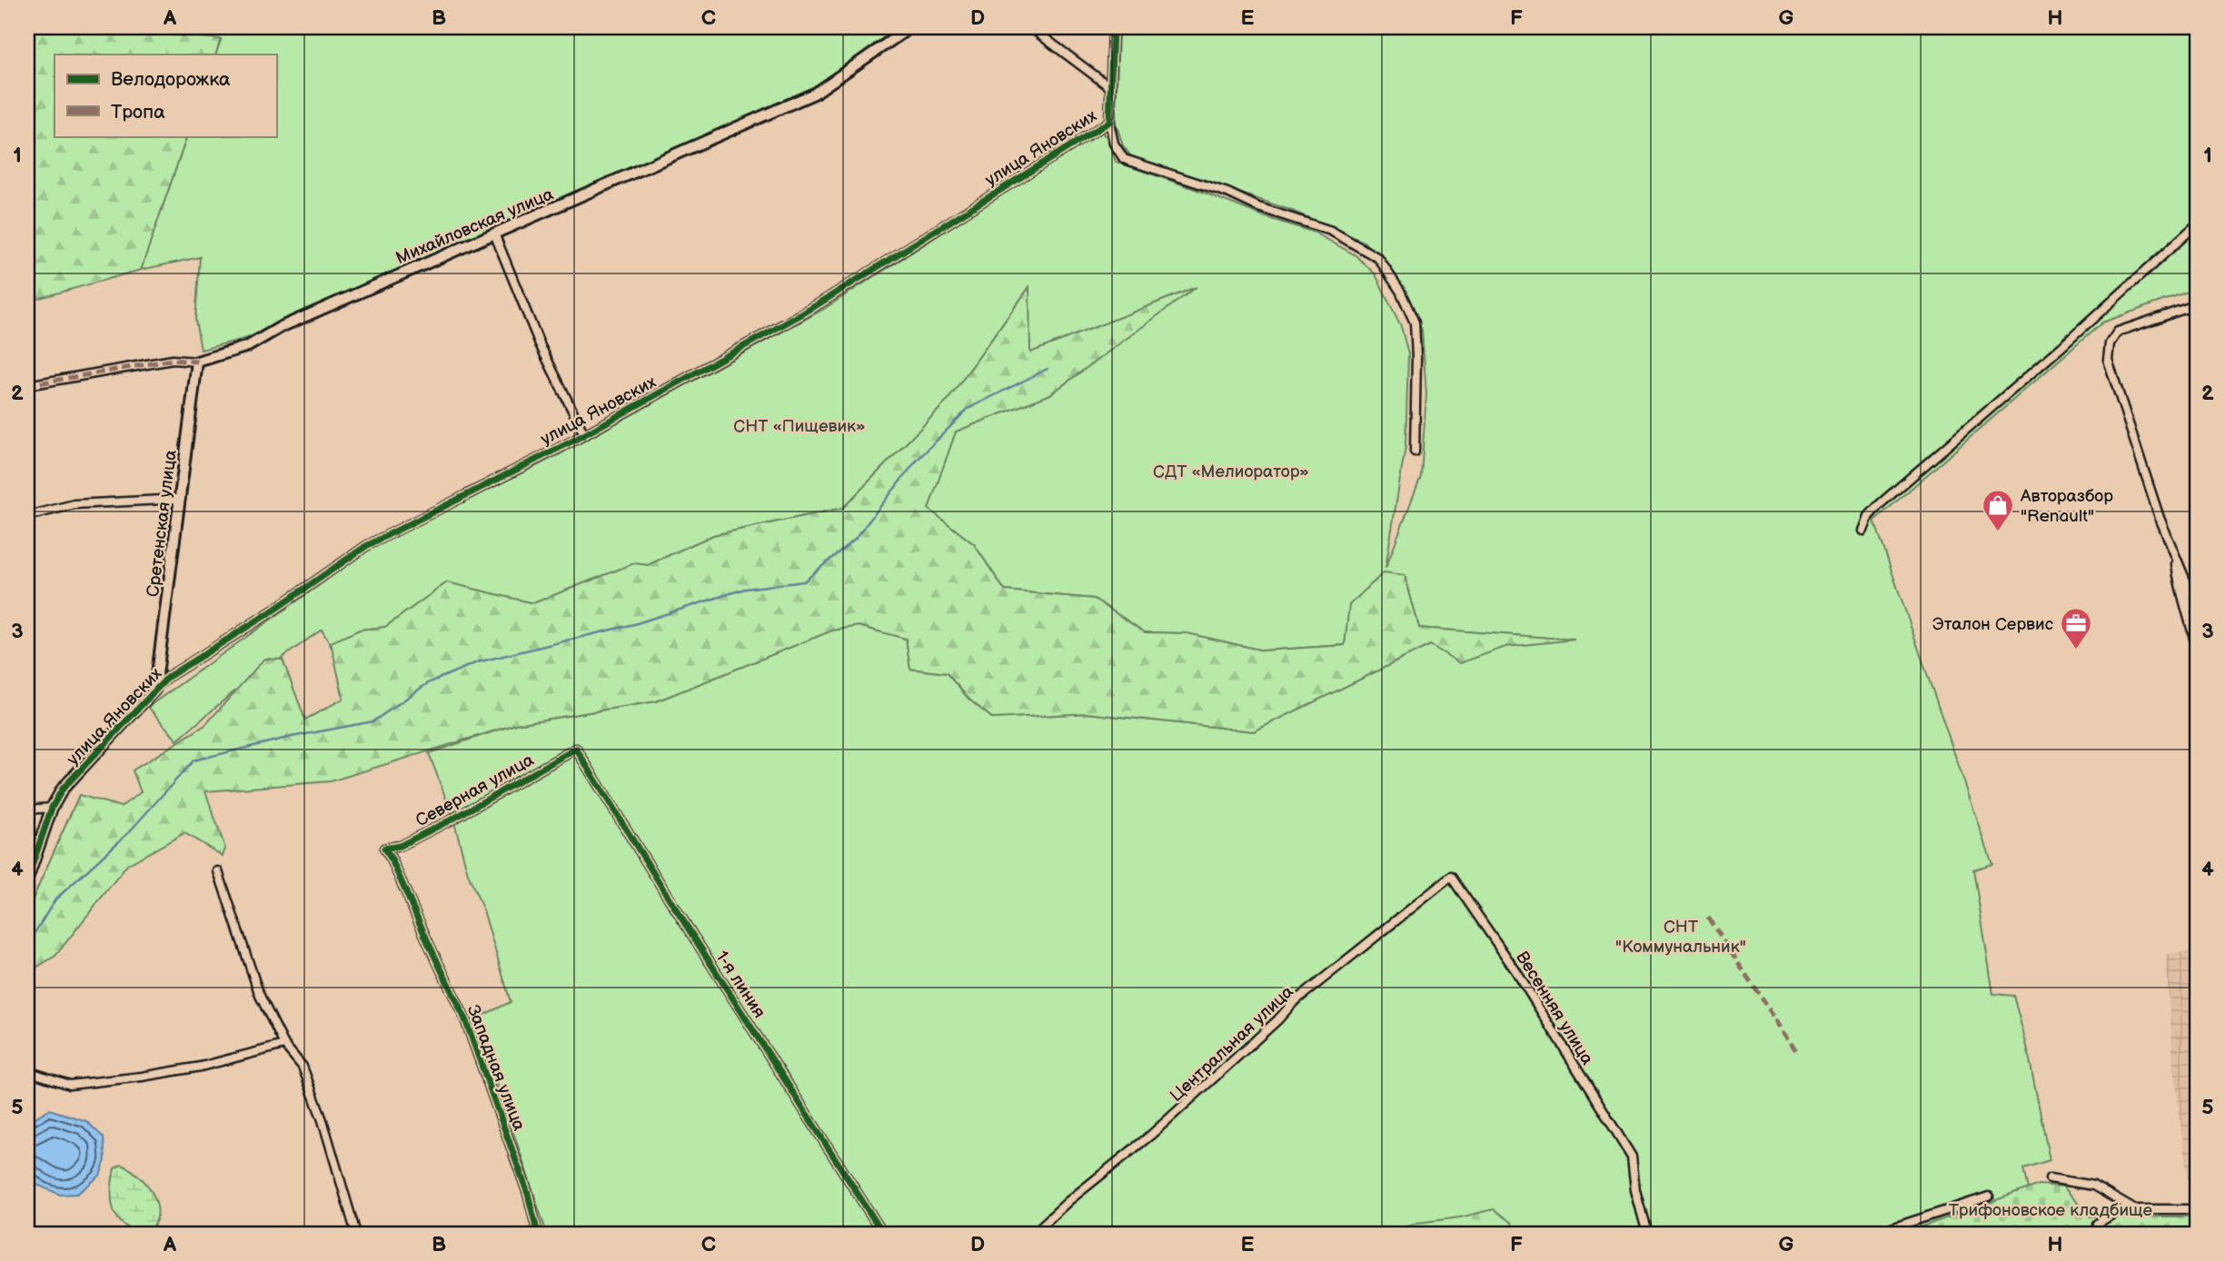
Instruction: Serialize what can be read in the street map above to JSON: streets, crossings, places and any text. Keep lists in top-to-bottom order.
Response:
{
  "streets": {
    "street": [
      "улица Яновских",
      "Михайловская улица",
      "Сретенская улица",
      "Северная улица",
      "1-я линия",
      "Весенняя улица",
      "Центральная улица",
      "Западная улица"
    ]
  },
  "crossings": [
    ["улица Яновских", "Сретенская улица"],
    ["Михайловская улица", "Сретенская улица"],
    ["Северная улица", "1-я линия"],
    ["Северная улица", "Западная улица"],
    ["Весенняя улица", "Центральная улица"]
  ],
  "parks": [
    "СНТ «Пищевик»",
    "СДТ «Мелиоратор»",
    "СНТ \"Коммунальник\"",
    "Трифоновское кладбище"
  ],
  "places": {
    "shop": ["Авторазбор \"Renault\""],
    "office": ["Эталон Сервис"]
  },
  "legend": ["Велодорожка", "Тропа"],
  "grid": {
    "columns": [
      "A",
      "B",
      "C",
      "D",
      "E",
      "F",
      "G",
      "H"
    ],
    "rows": [
      "1",
      "2",
      "3",
      "4",
      "5"
    ]
  }
}
